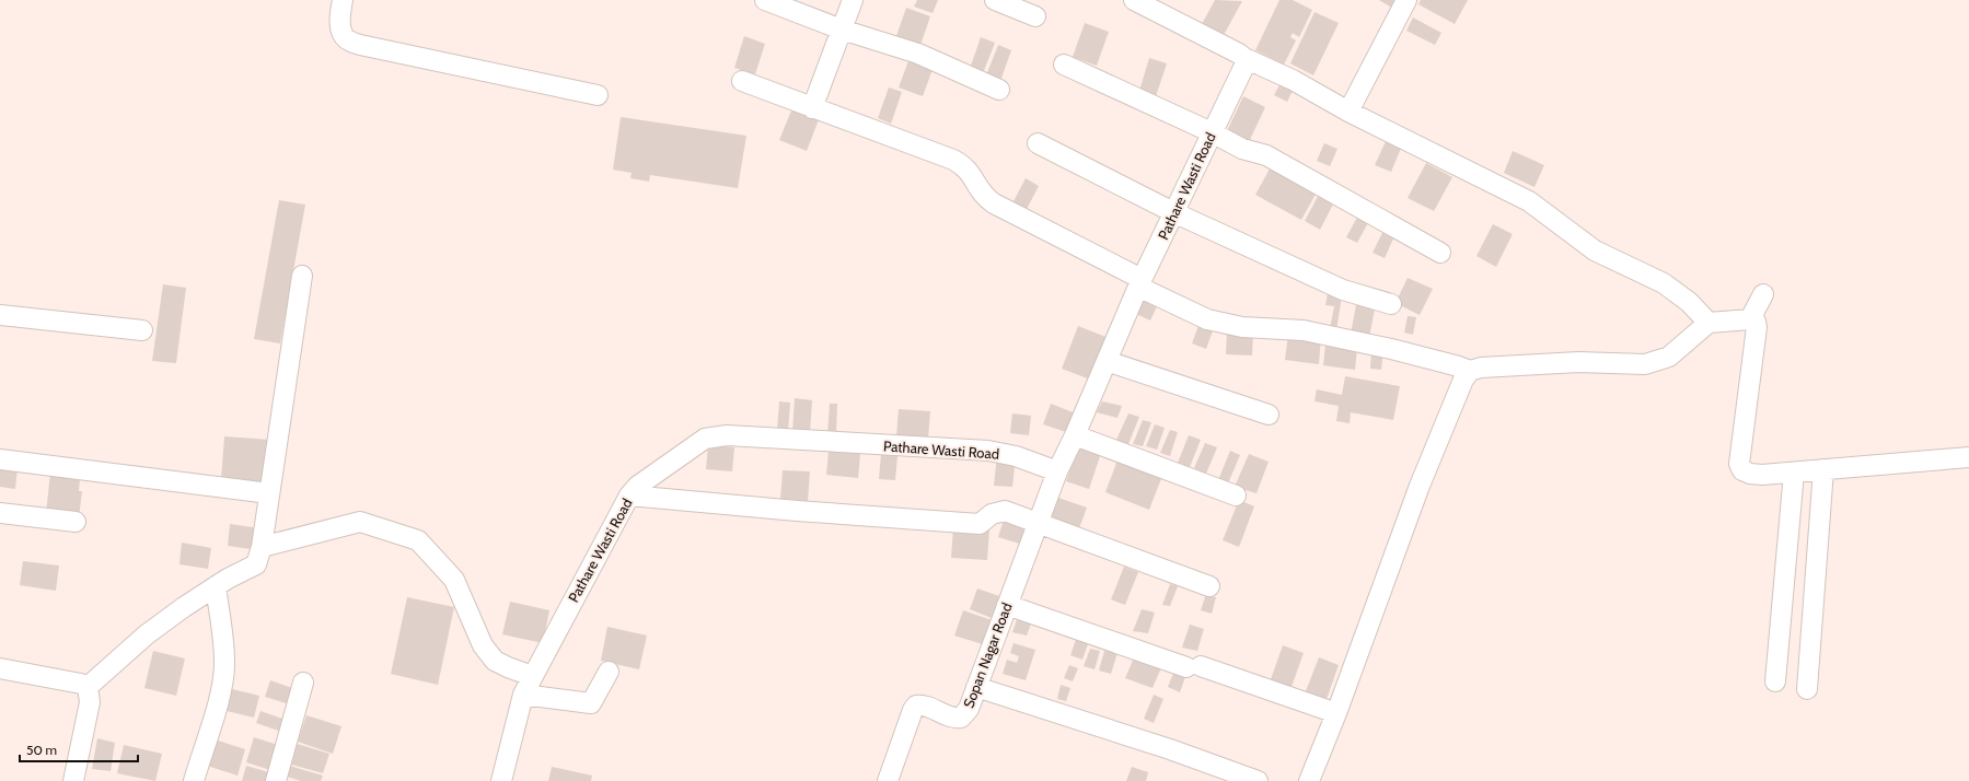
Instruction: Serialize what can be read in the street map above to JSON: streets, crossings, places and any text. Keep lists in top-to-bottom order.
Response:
{
  "streets": {
    "street": ["Pathare Wasti Road", "Sopan Nagar Road"]
  },
  "crossings": [
    ["Pathare Wasti Road", "Sopan Nagar Road"]
  ],
  "scale_bar": "50 m"
}
